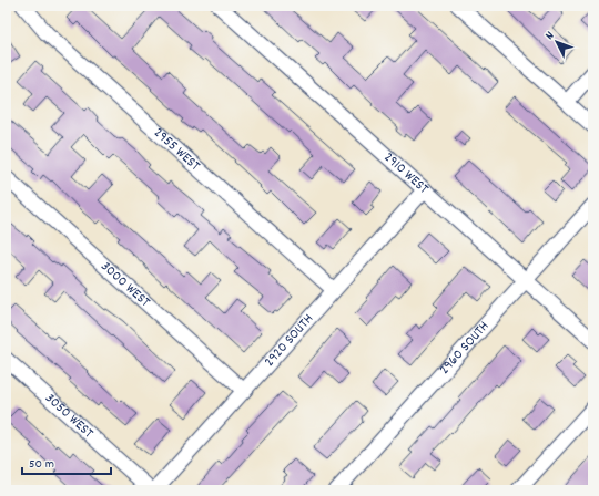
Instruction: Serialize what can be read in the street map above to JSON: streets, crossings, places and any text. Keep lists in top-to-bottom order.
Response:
{
  "streets": {
    "street": [
      "2955 WEST",
      "2910 WEST",
      "3000 WEST",
      "2920 SOUTH",
      "2960 SOUTH",
      "3050 WEST"
    ]
  },
  "crossings": [
    ["2955 WEST", "2920 SOUTH"],
    ["2910 WEST", "2920 SOUTH"],
    ["2910 WEST", "2960 SOUTH"],
    ["3000 WEST", "2920 SOUTH"],
    ["2920 SOUTH", "3050 WEST"]
  ],
  "scale_bar": "50 m",
  "north": "top left"
}
